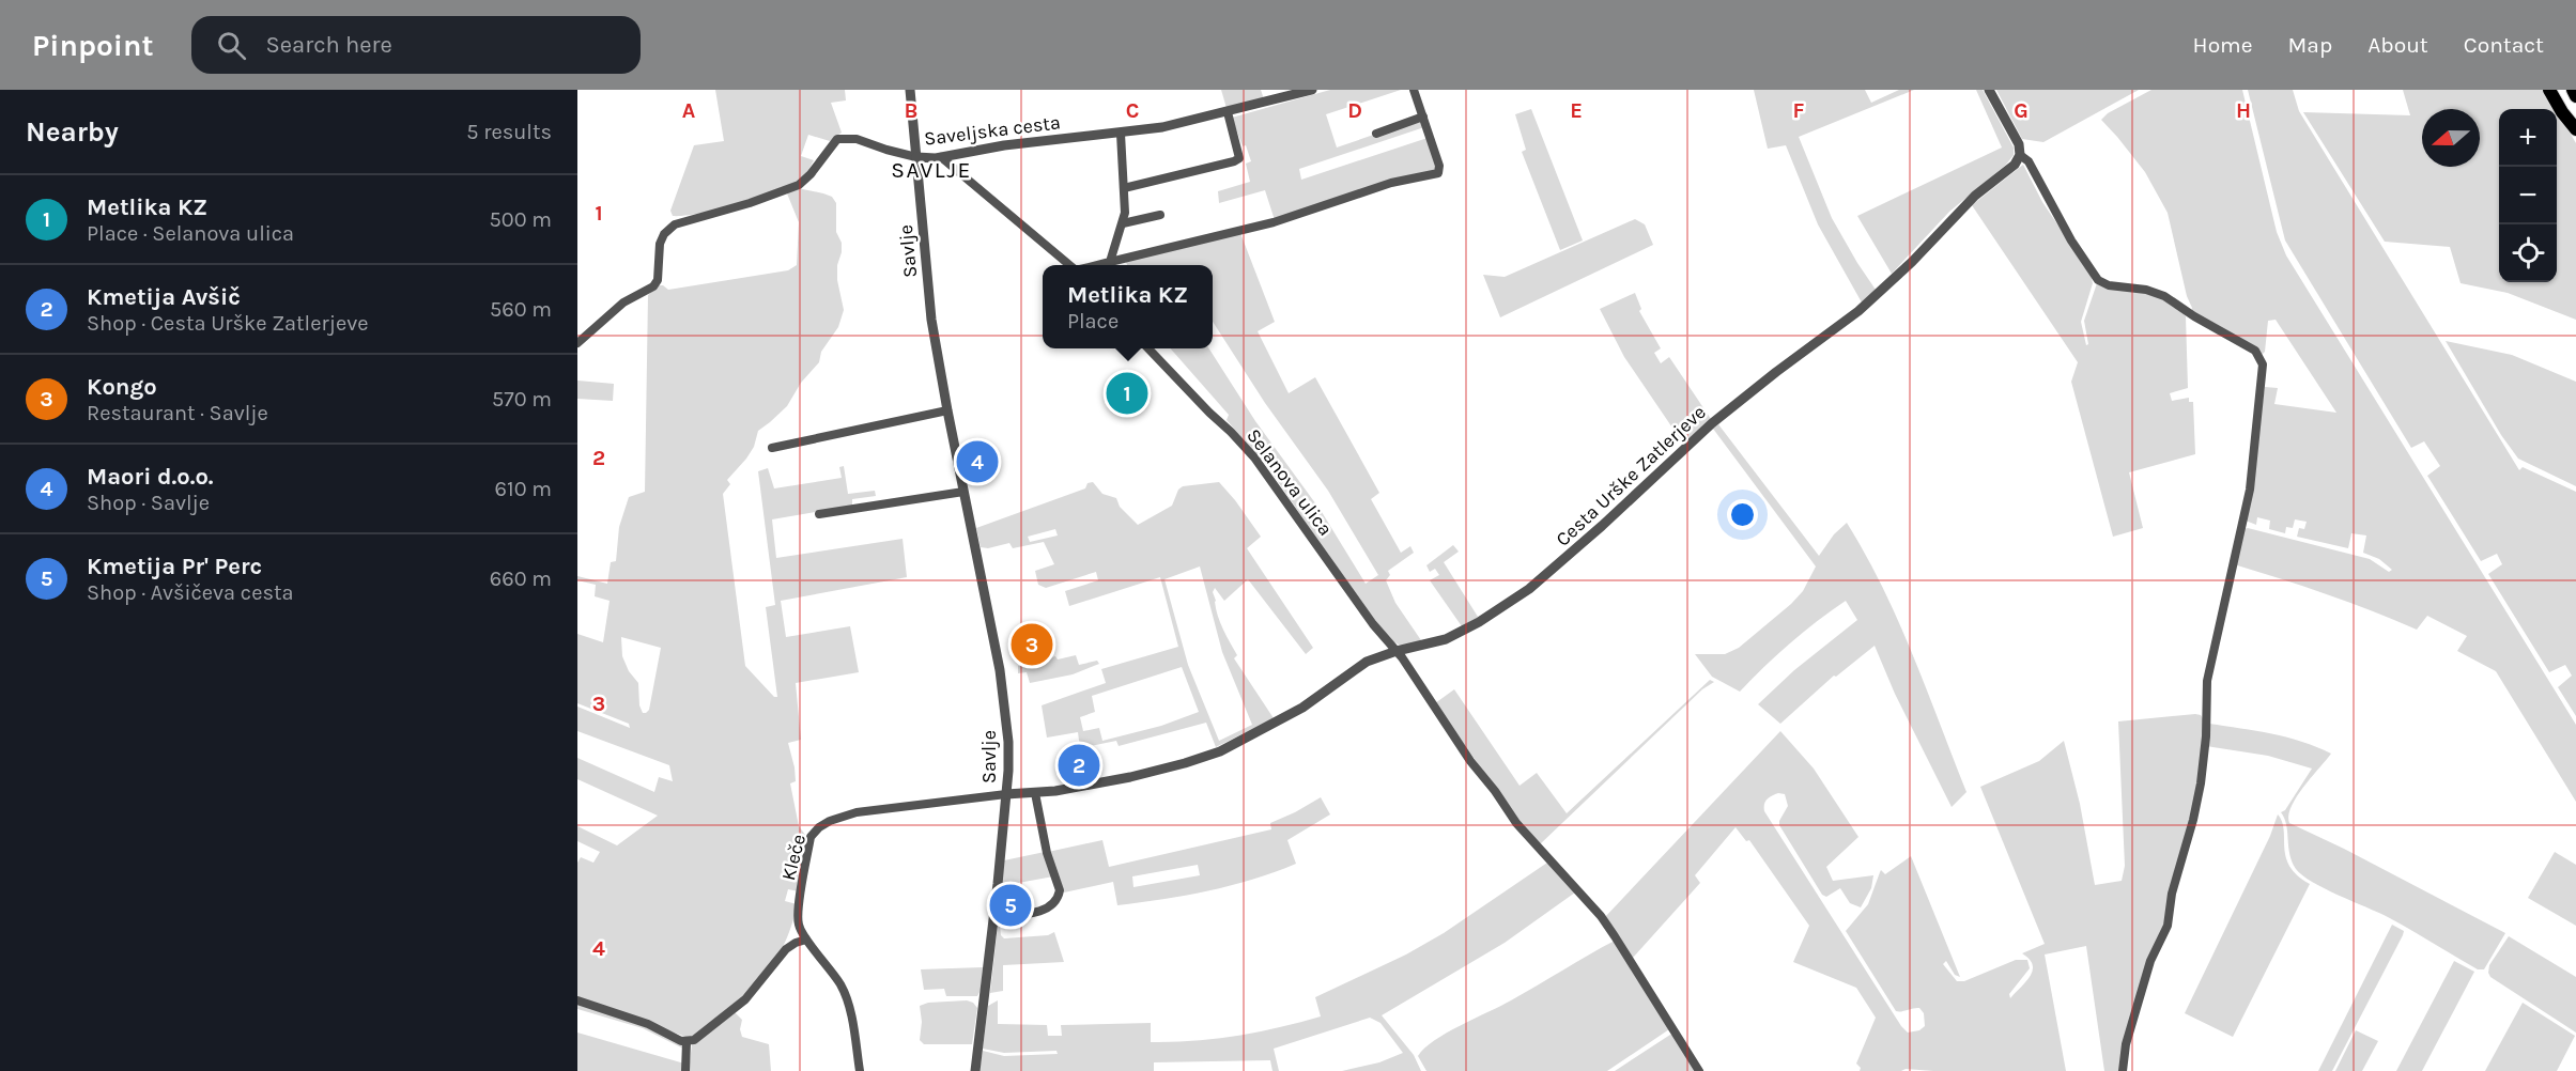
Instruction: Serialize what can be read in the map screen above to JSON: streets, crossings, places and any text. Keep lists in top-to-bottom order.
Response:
{
  "streets": {
    "street": [
      "Saveljska cesta",
      "Savlje",
      "Cesta Urške Zatlerjeve",
      "Selanova ulica",
      "Kleče"
    ]
  },
  "crossings": [
    ["Saveljska cesta", "Savlje"],
    ["Savlje", "Cesta Urške Zatlerjeve"],
    ["Savlje", "Kleče"],
    ["Cesta Urške Zatlerjeve", "Selanova ulica"],
    ["Cesta Urške Zatlerjeve", "Kleče"]
  ],
  "districts": ["SAVLJE"],
  "north": "left",
  "page": {
    "header": "Pinpoint",
    "search": "Search here",
    "nav": [
      "Home",
      "Map",
      "About",
      "Contact"
    ],
    "heading": ["Nearby", "5 results"],
    "map_buttons": ["+", "−"],
    "list": [
      {
        "mark": "1",
        "name": "Metlika KZ",
        "note": "Place · Selanova ulica",
        "value": "500 m"
      },
      {
        "mark": "2",
        "name": "Kmetija Avšič",
        "note": "Shop · Cesta Urške Zatlerjeve",
        "value": "560 m"
      },
      {
        "mark": "3",
        "name": "Kongo",
        "note": "Restaurant · Savlje",
        "value": "570 m"
      },
      {
        "mark": "4",
        "name": "Maori d.o.o.",
        "note": "Shop · Savlje",
        "value": "610 m"
      },
      {
        "mark": "5",
        "name": "Kmetija Pr' Perc",
        "note": "Shop · Avšičeva cesta",
        "value": "660 m"
      }
    ],
    "popup": ["Metlika KZ", "Place"],
    "pins": [
      "1",
      "4",
      "3",
      "2",
      "5"
    ]
  },
  "grid": {
    "columns": [
      "A",
      "B",
      "C",
      "D",
      "E",
      "F",
      "G",
      "H"
    ],
    "rows": [
      "1",
      "2",
      "3",
      "4"
    ]
  }
}
